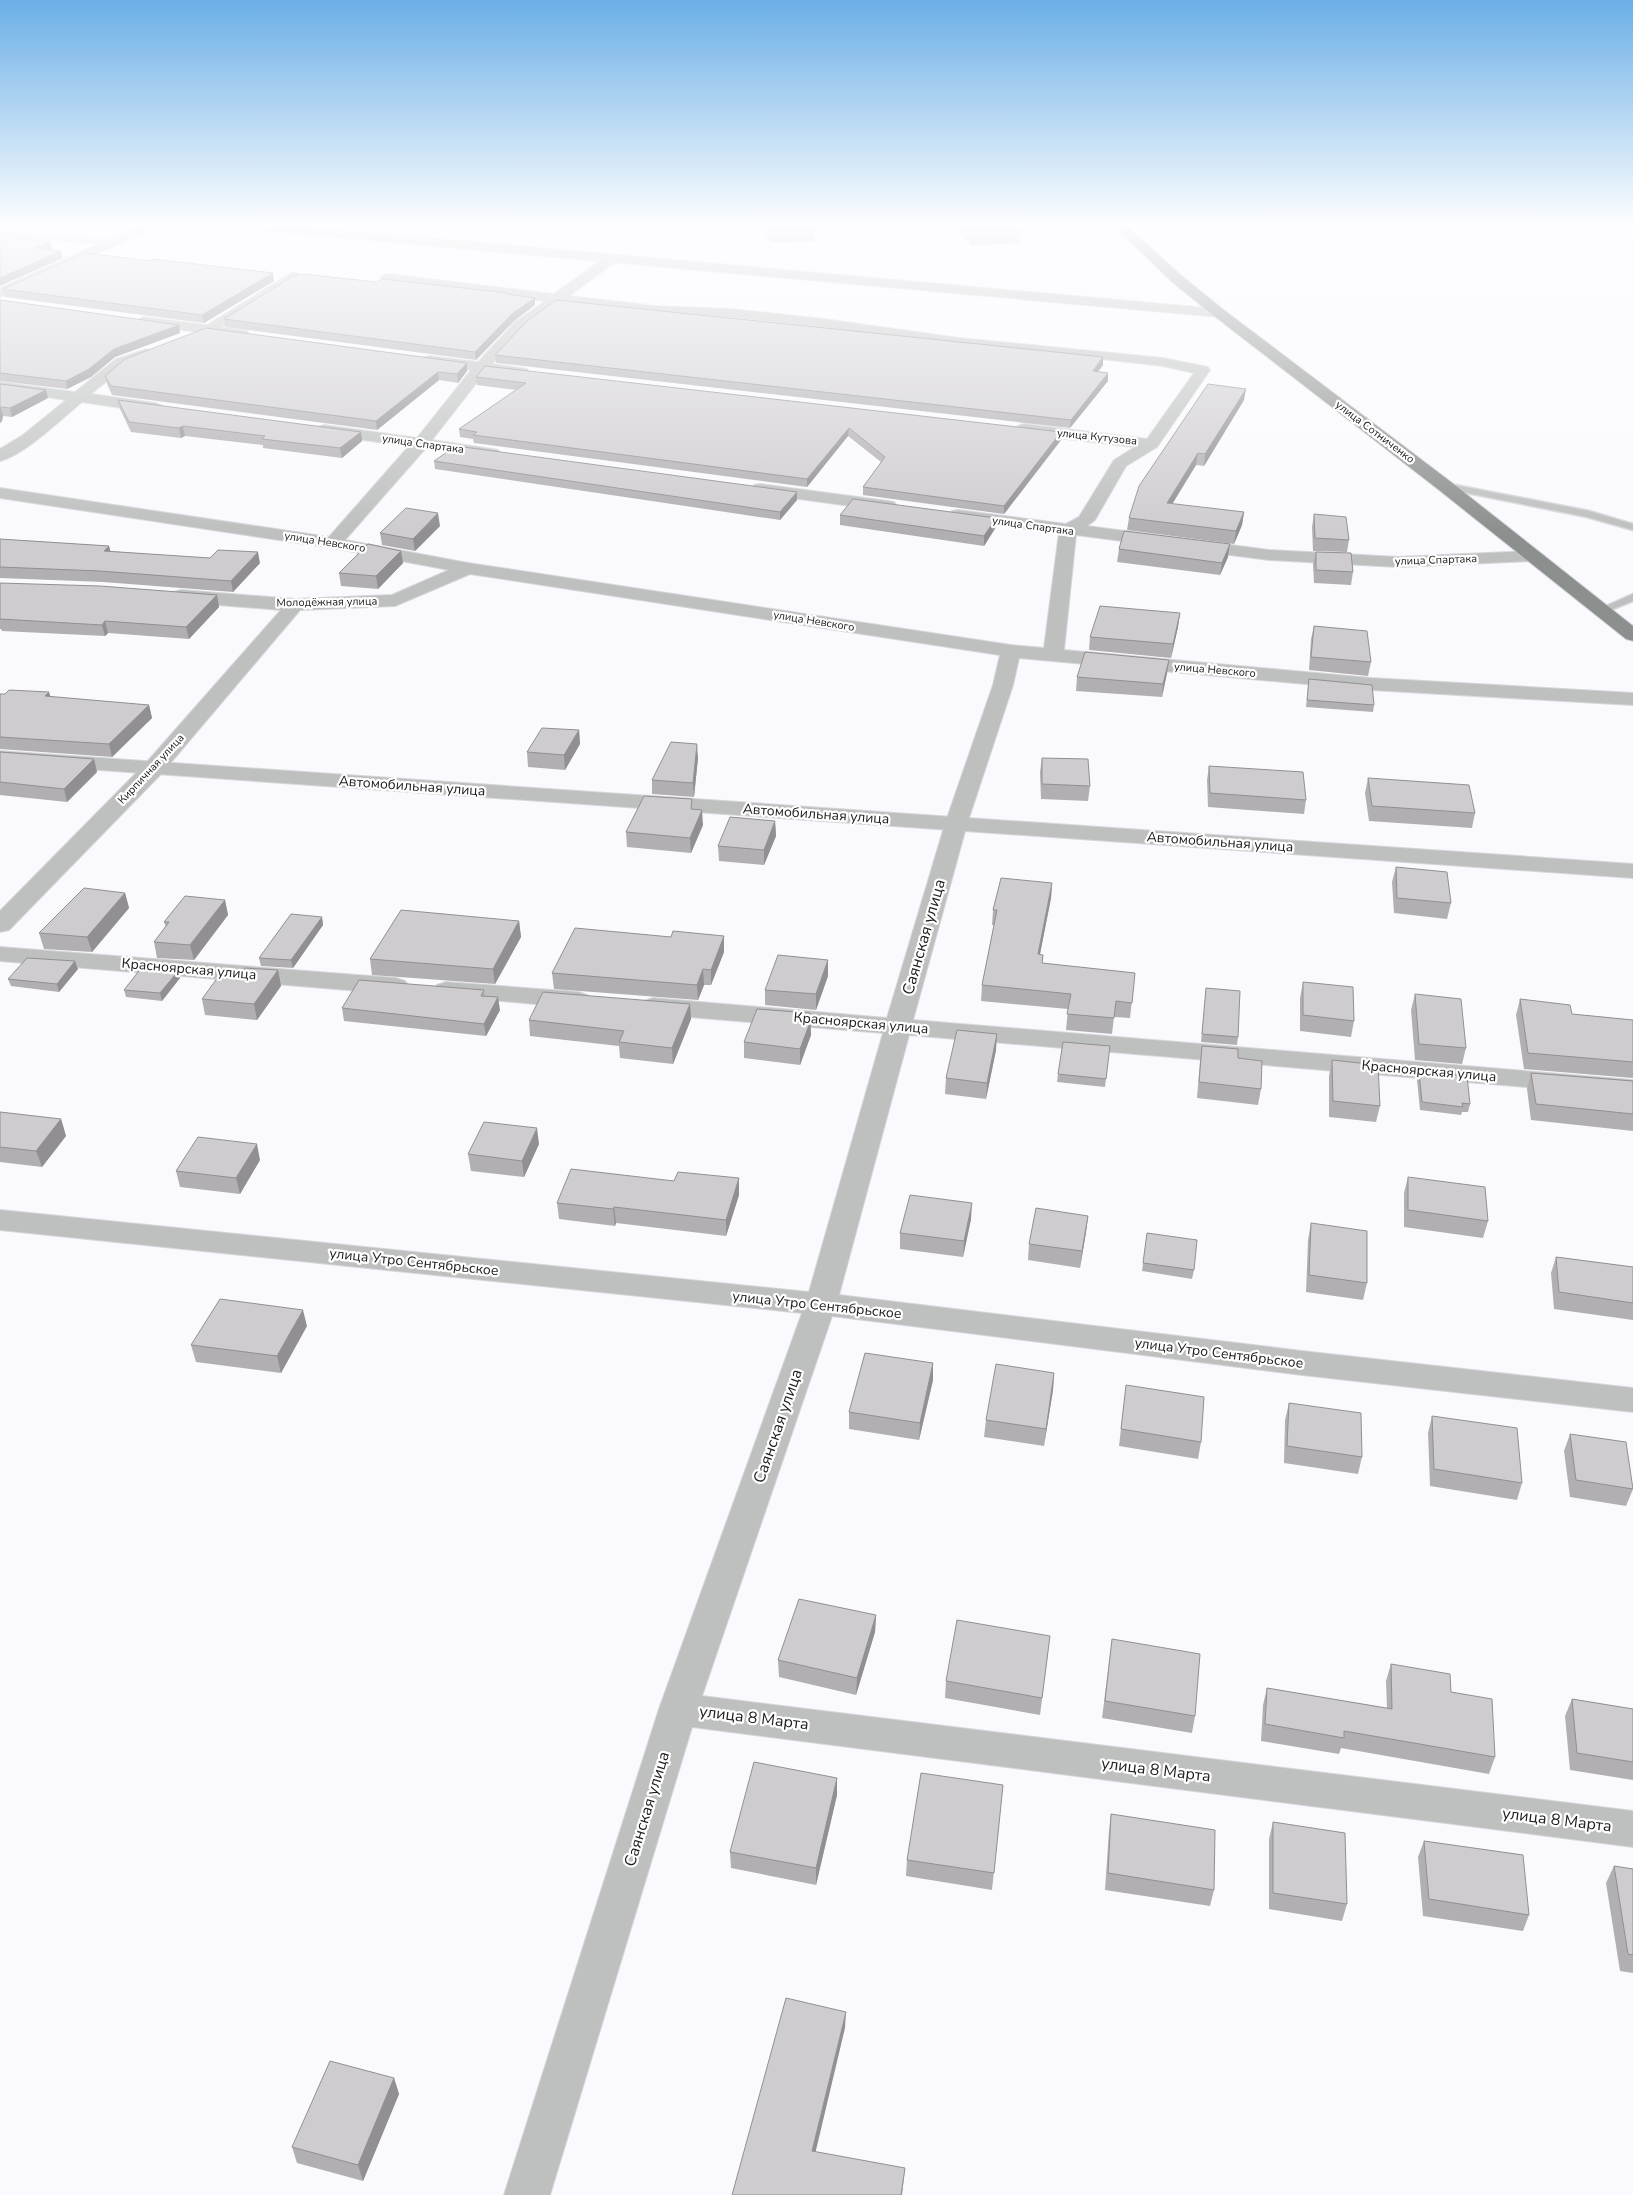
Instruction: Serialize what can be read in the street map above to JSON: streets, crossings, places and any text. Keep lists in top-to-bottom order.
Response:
{
  "streets": {
    "main road": ["улица Сотниченко"],
    "street": [
      "улица Кутузова",
      "улица Спартака",
      "улица Невского",
      "Молодёжная улица",
      "Кирпичная улица",
      "Автомобильная улица",
      "Саянская улица",
      "Красноярская улица",
      "улица Утро Сентябрьское",
      "улица 8 Марта"
    ]
  },
  "crossings": [
    ["улица Сотниченко", "улица Спартака"],
    ["улица Невского", "Молодёжная улица"],
    ["улица Невского", "Саянская улица"],
    ["Молодёжная улица", "Кирпичная улица"],
    ["Кирпичная улица", "Автомобильная улица"],
    ["Автомобильная улица", "Саянская улица"],
    ["Саянская улица", "Красноярская улица"],
    ["Саянская улица", "улица Утро Сентябрьское"],
    ["Саянская улица", "улица 8 Марта"]
  ]
}
